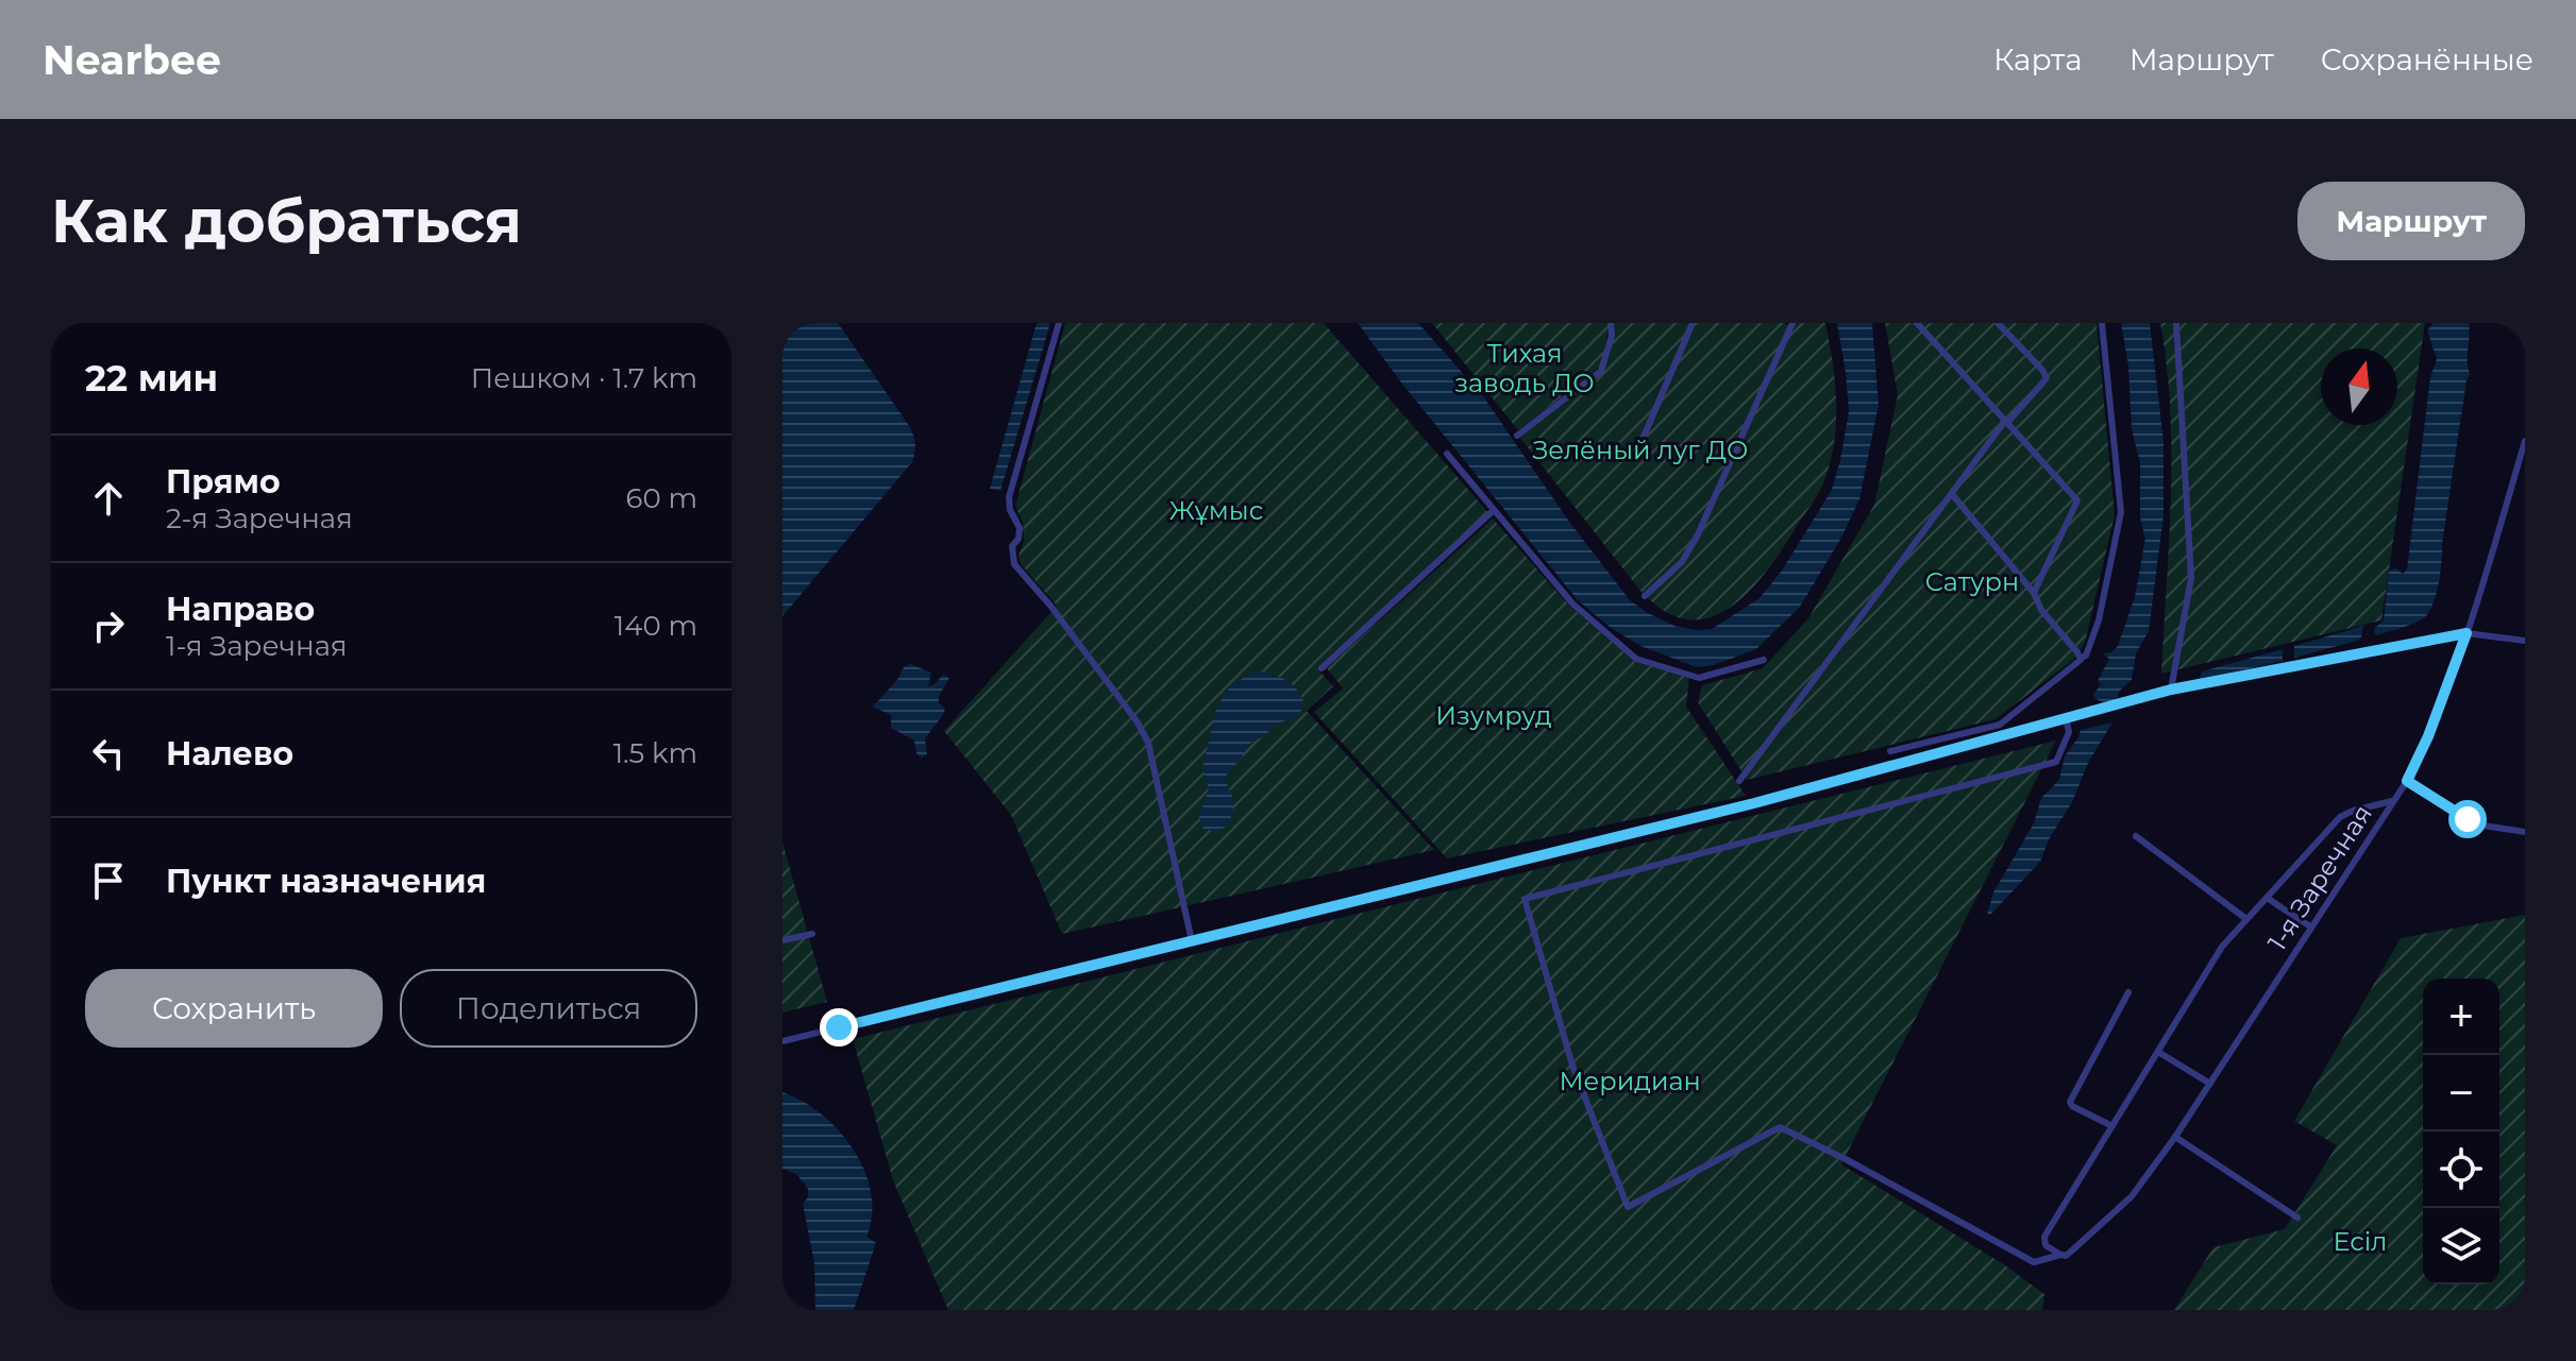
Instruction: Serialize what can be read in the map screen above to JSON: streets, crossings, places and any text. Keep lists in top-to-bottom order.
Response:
{
  "streets": {
    "street": ["1-я Заречная"]
  },
  "parks": [
    "Тихая заводь ДО",
    "Зелёный луг ДО",
    "Жұмыс",
    "Сатурн",
    "Изумруд",
    "Меридиан",
    "Есіл"
  ],
  "north": "top",
  "page": {
    "header": "Nearbee",
    "nav": ["Карта", "Маршрут", "Сохранённые"],
    "buttons": [
      "Маршрут",
      ["Сохранить", "Поделиться"]
    ],
    "title": "Как добраться",
    "heading": ["22 мин", "Пешком · 1.7 km"],
    "list": [
      ["Прямо", "2-я Заречная", "60 m"],
      ["Направо", "1-я Заречная", "140 m"],
      ["Налево", "1.5 km"],
      "Пункт назначения"
    ],
    "map_buttons": ["+", "−"]
  }
}
